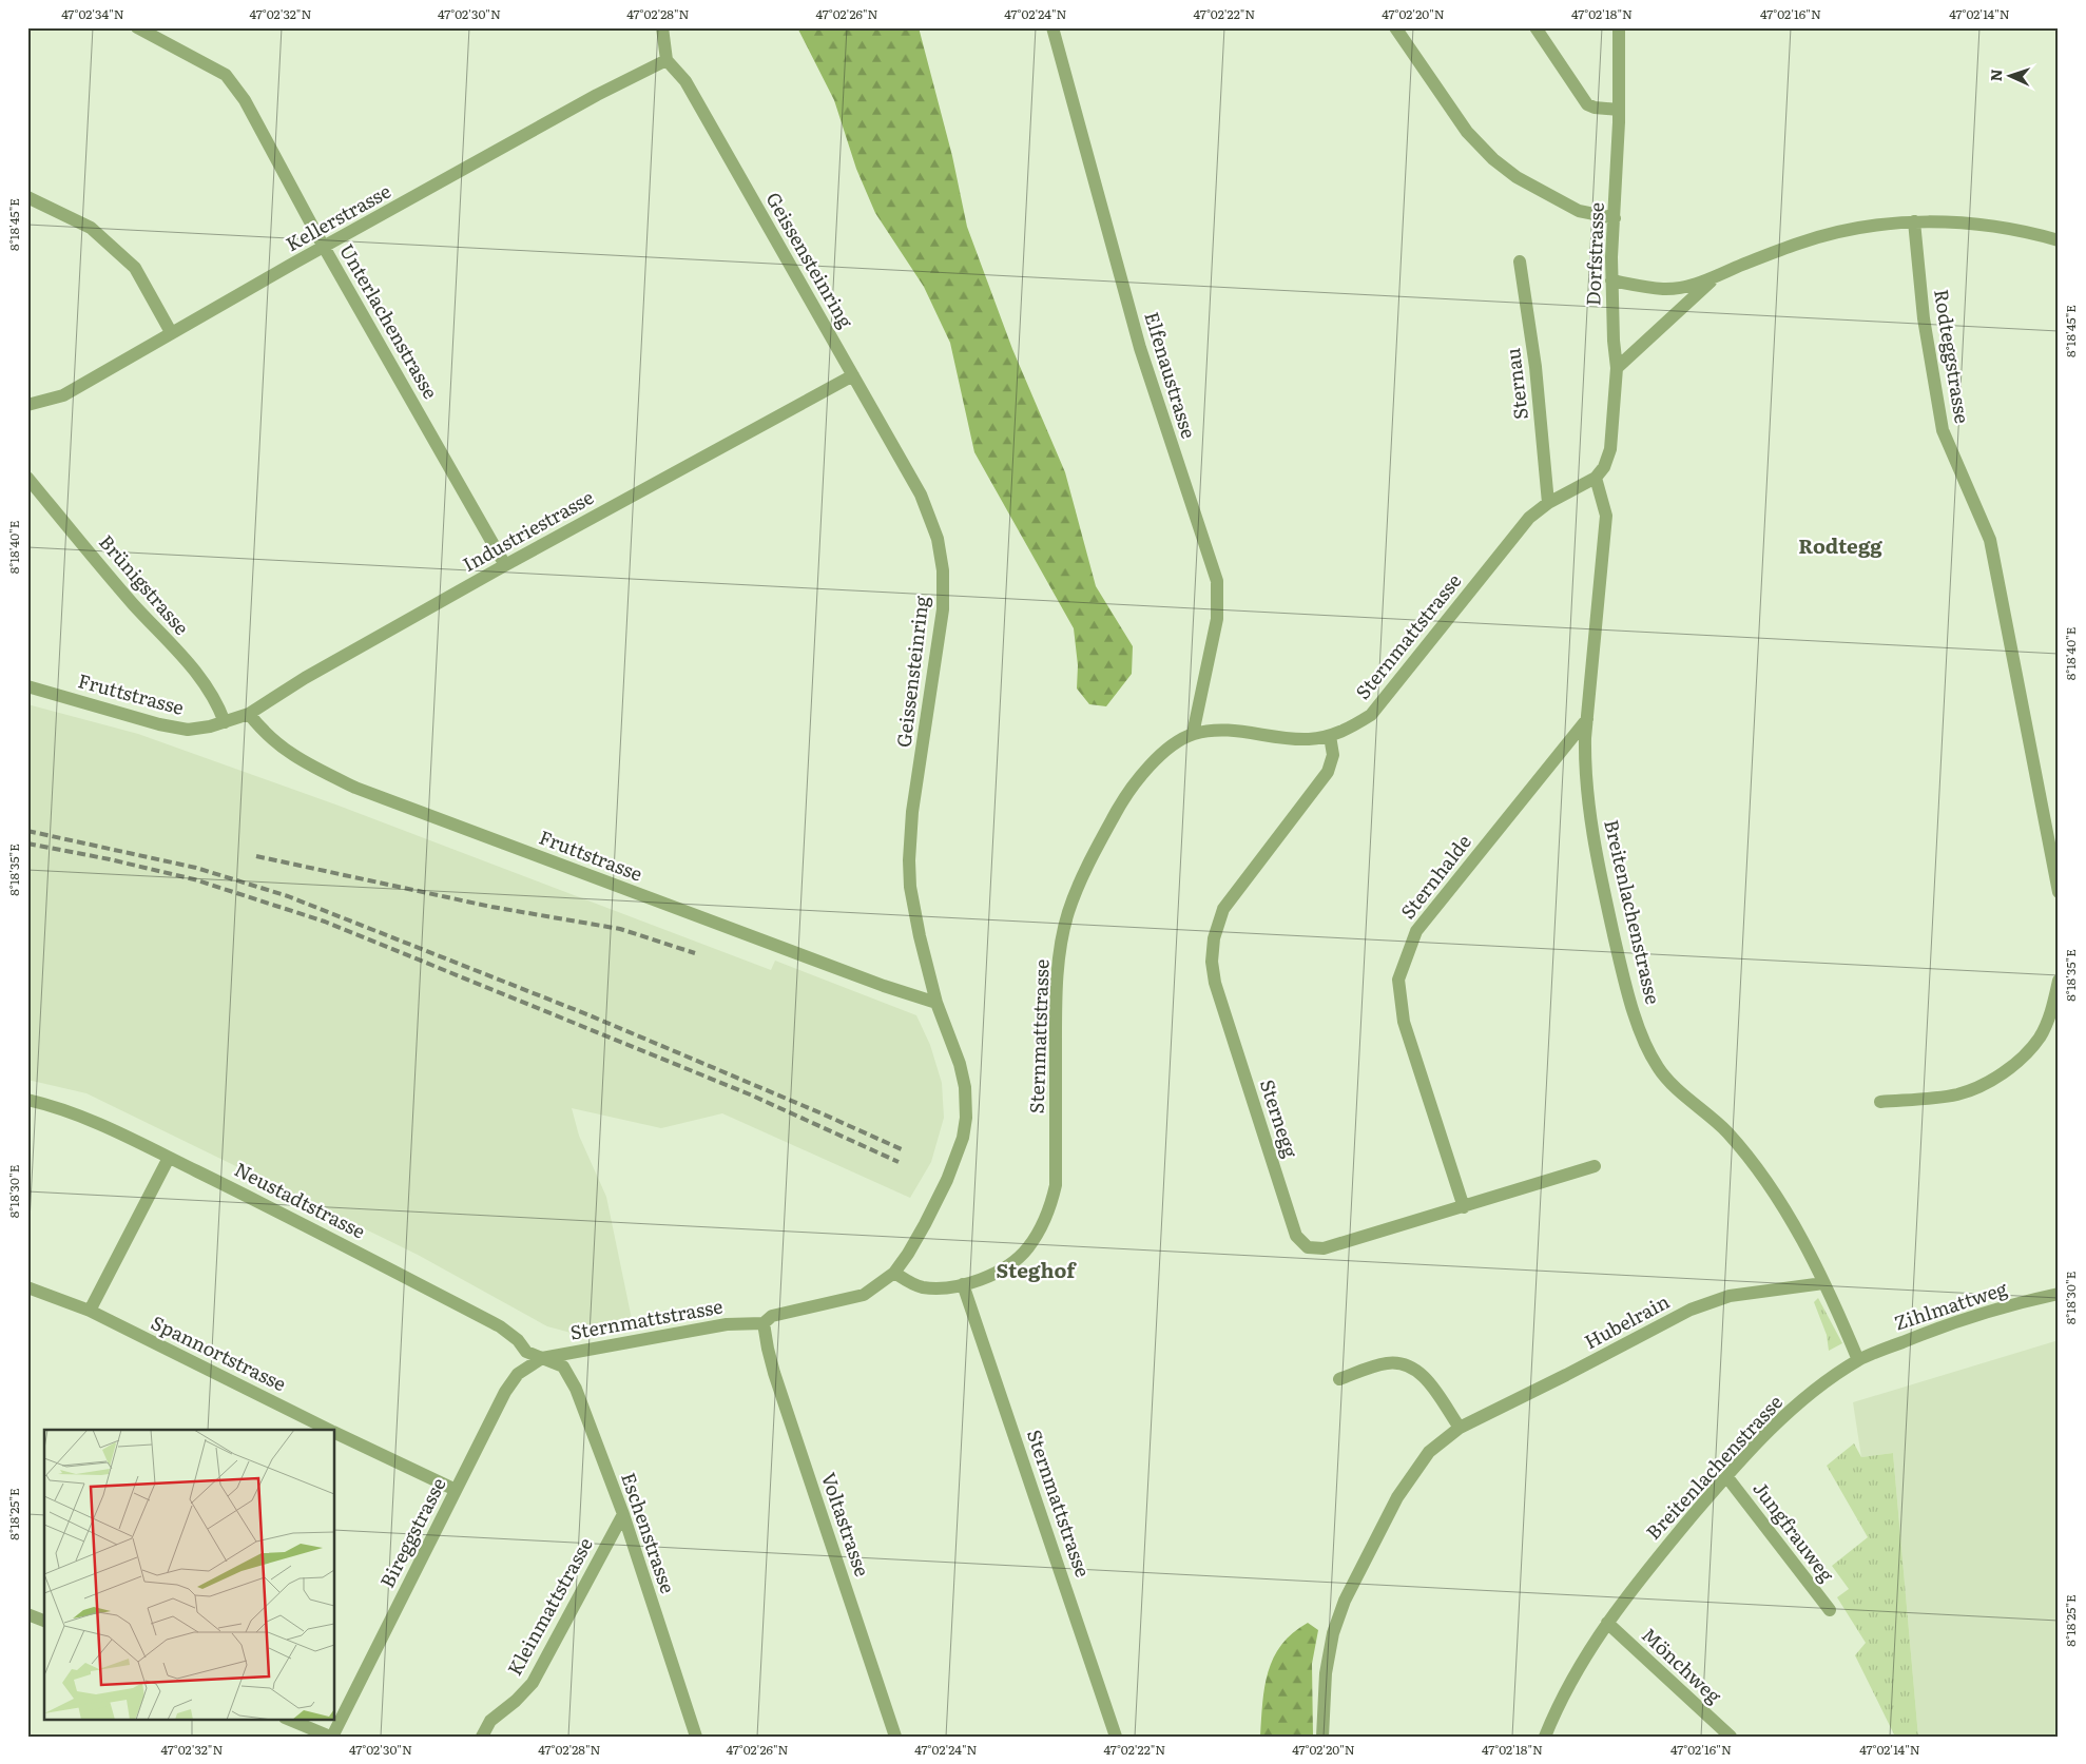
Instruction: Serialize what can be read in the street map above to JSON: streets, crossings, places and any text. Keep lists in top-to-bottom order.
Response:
{
  "streets": {
    "street": [
      "Kellerstrasse",
      "Dorfstrasse",
      "Geissensteinring",
      "Unterlachenstrasse",
      "Rodteggstrasse",
      "Elfenaustrasse",
      "Sternau",
      "Industriestrasse",
      "Brünigstrasse",
      "Sternmattstrasse",
      "Fruttstrasse",
      "Sternhalde",
      "Breitenlachenstrasse",
      "Sternegg",
      "Neustadtstrasse",
      "Zihlmattweg",
      "Hubelrain",
      "Spannortstrasse",
      "Voltastrasse",
      "Jungfrauweg",
      "Bireggstrasse",
      "Eschenstrasse",
      "Kleinmattstrasse",
      "Mönchweg"
    ]
  },
  "crossings": [
    ["Kellerstrasse", "Geissensteinring"],
    ["Kellerstrasse", "Unterlachenstrasse"],
    ["Dorfstrasse", "Sternmattstrasse"],
    ["Dorfstrasse", "Breitenlachenstrasse"],
    ["Geissensteinring", "Industriestrasse"],
    ["Geissensteinring", "Sternmattstrasse"],
    ["Geissensteinring", "Fruttstrasse"],
    ["Unterlachenstrasse", "Industriestrasse"],
    ["Elfenaustrasse", "Sternmattstrasse"],
    ["Sternau", "Sternmattstrasse"],
    ["Industriestrasse", "Brünigstrasse"],
    ["Industriestrasse", "Fruttstrasse"],
    ["Brünigstrasse", "Fruttstrasse"],
    ["Sternmattstrasse", "Breitenlachenstrasse"],
    ["Sternmattstrasse", "Sternegg"],
    ["Sternmattstrasse", "Neustadtstrasse"],
    ["Sternmattstrasse", "Voltastrasse"],
    ["Sternmattstrasse", "Bireggstrasse"],
    ["Sternmattstrasse", "Eschenstrasse"],
    ["Sternhalde", "Breitenlachenstrasse"],
    ["Sternhalde", "Sternegg"],
    ["Breitenlachenstrasse", "Zihlmattweg"],
    ["Breitenlachenstrasse", "Hubelrain"],
    ["Breitenlachenstrasse", "Jungfrauweg"],
    ["Breitenlachenstrasse", "Mönchweg"],
    ["Neustadtstrasse", "Bireggstrasse"],
    ["Neustadtstrasse", "Eschenstrasse"],
    ["Spannortstrasse", "Bireggstrasse"],
    ["Bireggstrasse", "Eschenstrasse"],
    ["Eschenstrasse", "Kleinmattstrasse"]
  ],
  "districts": ["Rodtegg", "Steghof"],
  "north": "left",
  "coordinates": [
    "47°02'34\"N",
    "47°02'32\"N",
    "47°02'30\"N",
    "47°02'28\"N",
    "47°02'26\"N",
    "47°02'24\"N",
    "47°02'22\"N",
    "47°02'20\"N",
    "47°02'18\"N",
    "47°02'16\"N",
    "47°02'14\"N",
    "8°18'45\"E",
    "8°18'40\"E",
    "8°18'35\"E",
    "8°18'30\"E",
    "8°18'25\"E"
  ]
}
